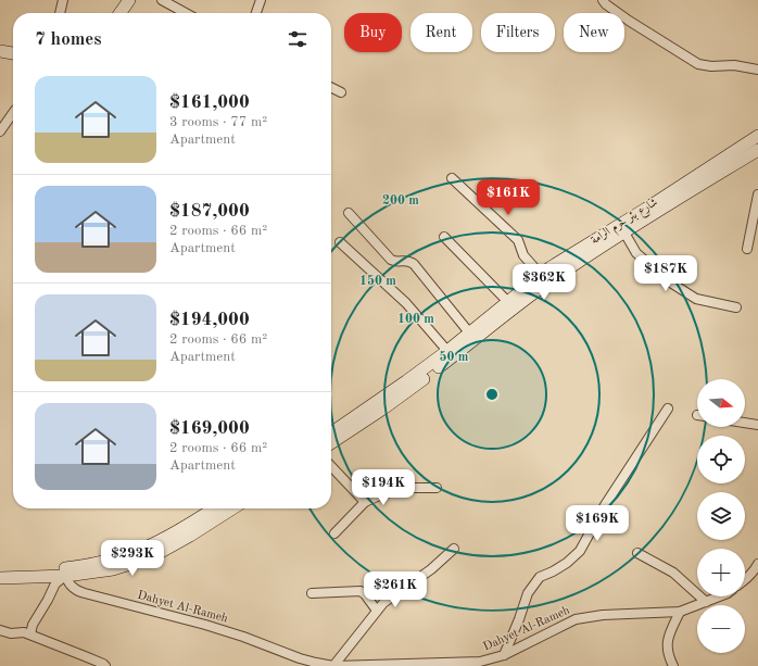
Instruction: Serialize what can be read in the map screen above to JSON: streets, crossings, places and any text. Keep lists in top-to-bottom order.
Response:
{
  "streets": {
    "main road": ["شارع بئر حرم الرامة"],
    "street": ["Dahyet Al-Rameh"]
  },
  "north": "right",
  "page": {
    "chip": [
      "Buy",
      "Rent",
      "Filters",
      "New"
    ],
    "heading": "7 homes",
    "list": [
      {
        "name": "$161,000",
        "note": "3 rooms · 77 m² · Apartment"
      },
      {
        "name": "$187,000",
        "note": "2 rooms · 66 m² · Apartment"
      },
      {
        "name": "$194,000",
        "note": "2 rooms · 66 m² · Apartment"
      },
      {
        "name": "$169,000",
        "note": "2 rooms · 66 m² · Apartment"
      }
    ],
    "price": [
      "$161K",
      "$187K",
      "$362K",
      "$194K",
      "$169K",
      "$293K",
      "$261K"
    ],
    "map_buttons": ["+", "−"]
  },
  "rings": [
    "200 m",
    "150 m",
    "100 m",
    "50 m"
  ]
}
